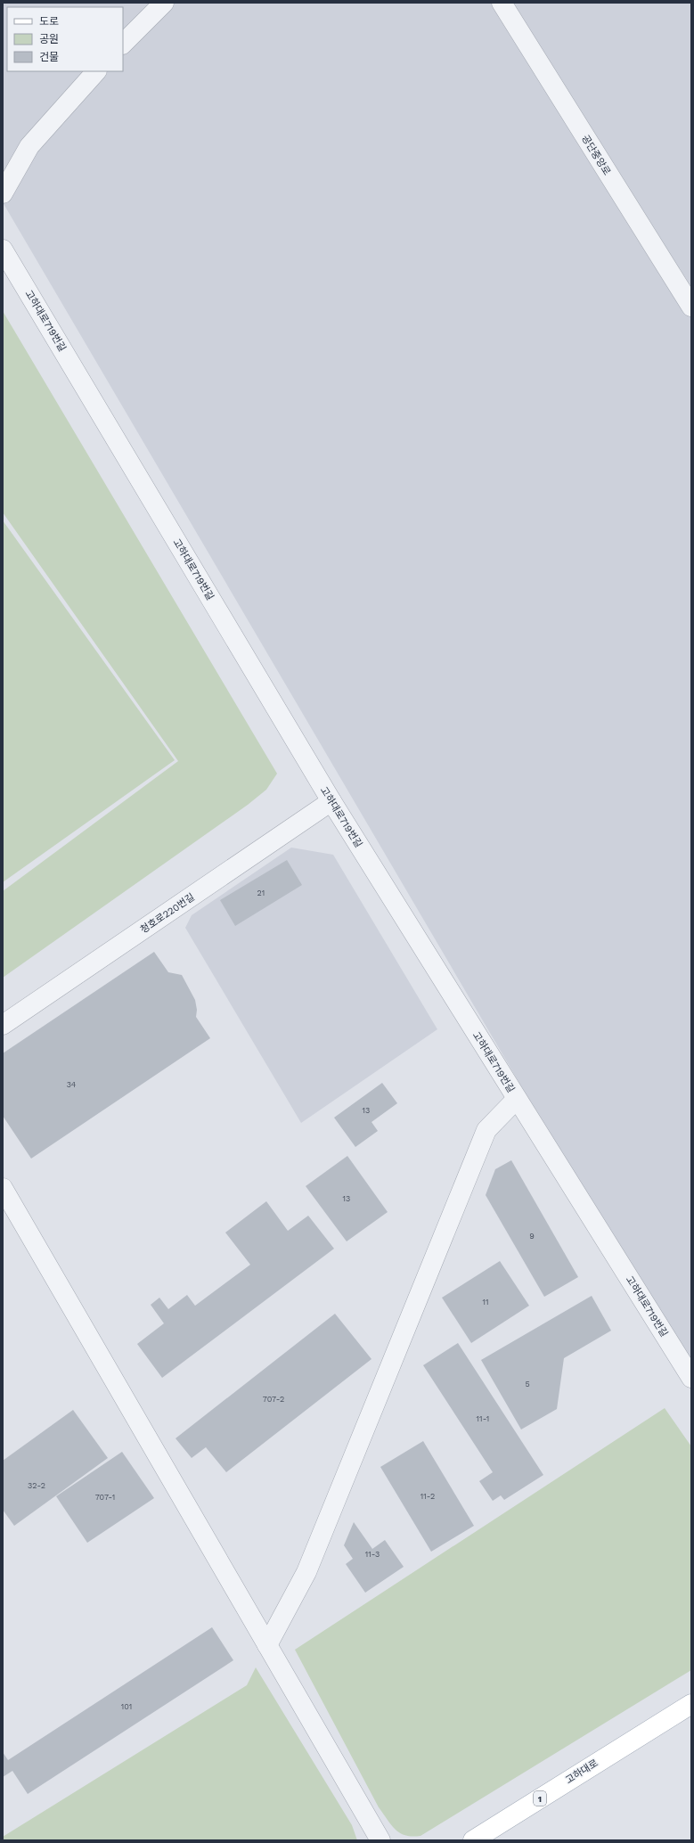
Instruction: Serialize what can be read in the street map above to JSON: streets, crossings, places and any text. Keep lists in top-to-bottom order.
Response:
{
  "streets": {
    "main road": ["고하대로", "1"],
    "street": ["공단중앙로", "고하대로719번길", "청호로220번길"]
  },
  "crossings": [
    ["고하대로719번길", "청호로220번길"]
  ],
  "house_numbers": [
    "21",
    "34",
    "13",
    "13",
    "9",
    "11",
    "5",
    "707-2",
    "11-1",
    "32-2",
    "11-2",
    "707-1",
    "11-3",
    "101"
  ],
  "legend": ["도로", "공원", "건물"]
}
